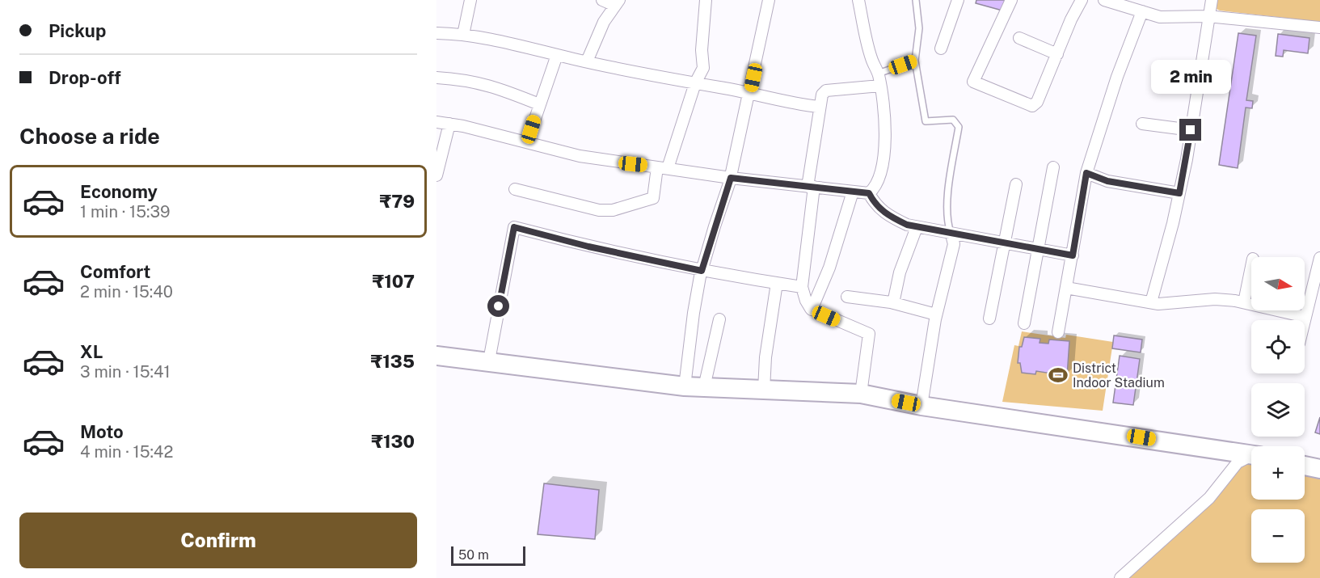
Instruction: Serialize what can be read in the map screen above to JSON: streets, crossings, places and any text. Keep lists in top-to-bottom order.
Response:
{
  "places": {
    "sports": ["District Indoor Stadium"]
  },
  "scale_bar": "50 m",
  "north": "right",
  "page": {
    "banner": ["Pickup", "Drop-off"],
    "bubble": "2 min",
    "heading": "Choose a ride",
    "list": [
      {
        "name": "Economy",
        "note": "1 min · 15:39",
        "value": "₹79"
      },
      {
        "name": "Comfort",
        "note": "2 min · 15:40",
        "value": "₹107"
      },
      {
        "name": "XL",
        "note": "3 min · 15:41",
        "value": "₹135"
      },
      {
        "name": "Moto",
        "note": "4 min · 15:42",
        "value": "₹130"
      }
    ],
    "map_buttons": ["+", "−"],
    "buttons": "Confirm",
    "scale": "50 m"
  }
}
